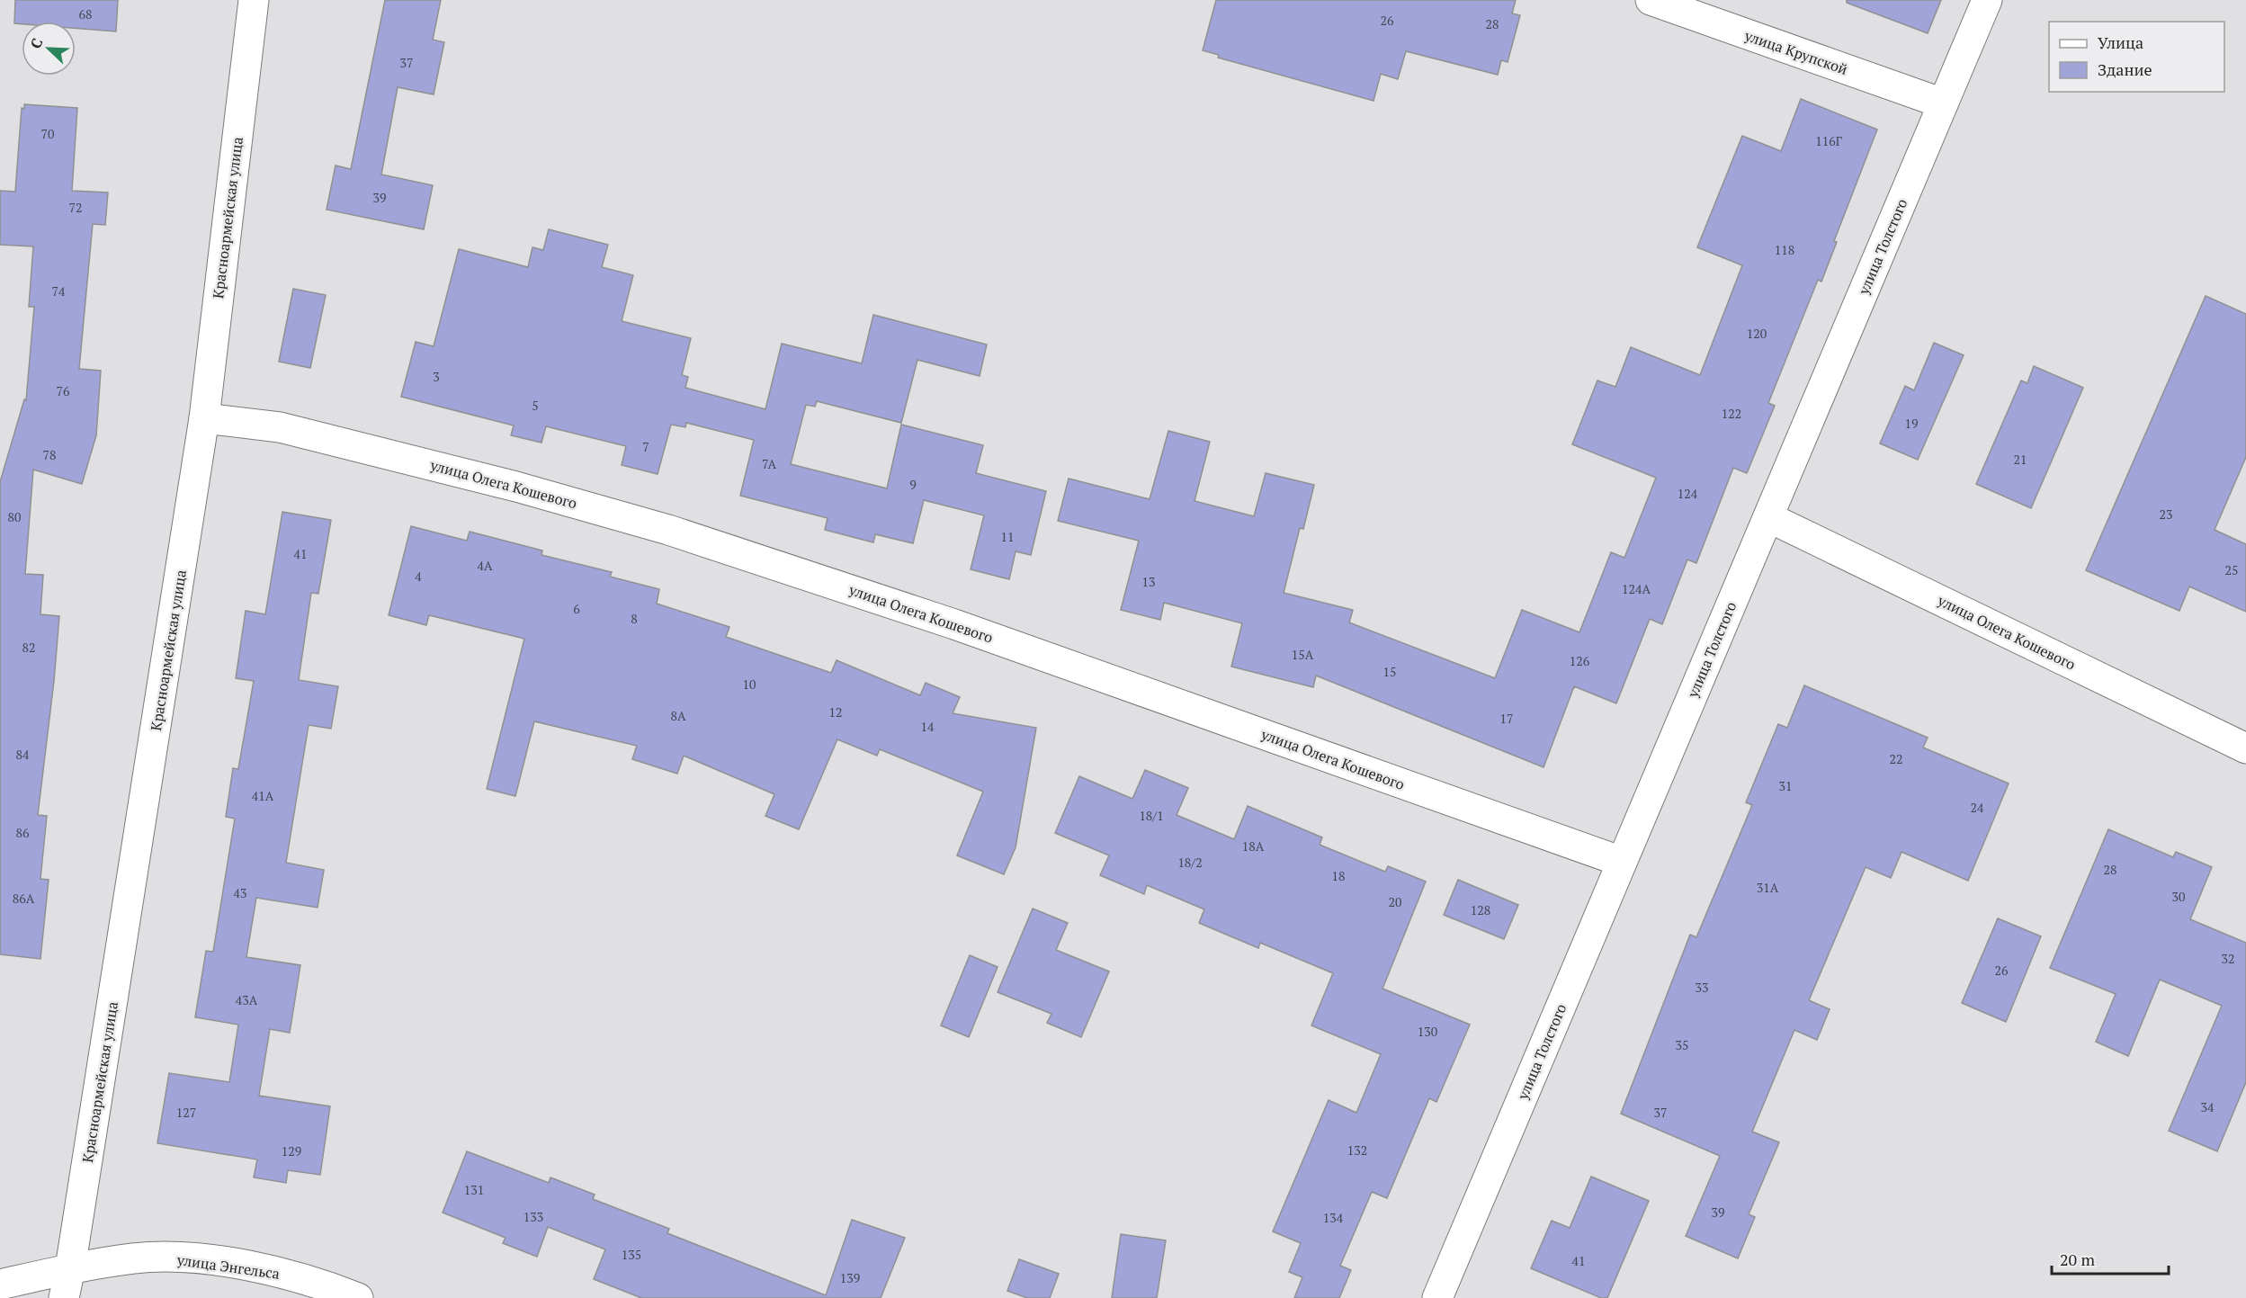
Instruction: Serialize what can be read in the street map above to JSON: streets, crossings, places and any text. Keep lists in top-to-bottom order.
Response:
{
  "streets": {
    "street": [
      "улица Крупской",
      "Красноармейская улица",
      "улица Толстого",
      "улица Олега Кошевого",
      "улица Энгельса"
    ]
  },
  "crossings": [
    ["улица Крупской", "улица Толстого"],
    ["Красноармейская улица", "улица Олега Кошевого"],
    ["Красноармейская улица", "улица Энгельса"],
    ["улица Толстого", "улица Олега Кошевого"]
  ],
  "house_numbers": [
    "68",
    "26",
    "28",
    "37",
    "70",
    "116Г",
    "39",
    "72",
    "118",
    "74",
    "120",
    "3",
    "76",
    "5",
    "122",
    "19",
    "7",
    "78",
    "21",
    "7А",
    "9",
    "124",
    "23",
    "80",
    "11",
    "41",
    "4А",
    "25",
    "4",
    "13",
    "124А",
    "6",
    "8",
    "82",
    "15А",
    "126",
    "15",
    "10",
    "12",
    "8А",
    "17",
    "14",
    "84",
    "22",
    "31",
    "41А",
    "24",
    "18/1",
    "86",
    "18А",
    "18/2",
    "28",
    "18",
    "31А",
    "43",
    "30",
    "86А",
    "20",
    "128",
    "32",
    "26",
    "33",
    "43А",
    "130",
    "35",
    "34",
    "127",
    "37",
    "132",
    "129",
    "131",
    "39",
    "133",
    "134",
    "135",
    "41",
    "139"
  ],
  "legend": ["Улица", "Здание"],
  "scale_bar": "20 m",
  "north": "top left"
}
